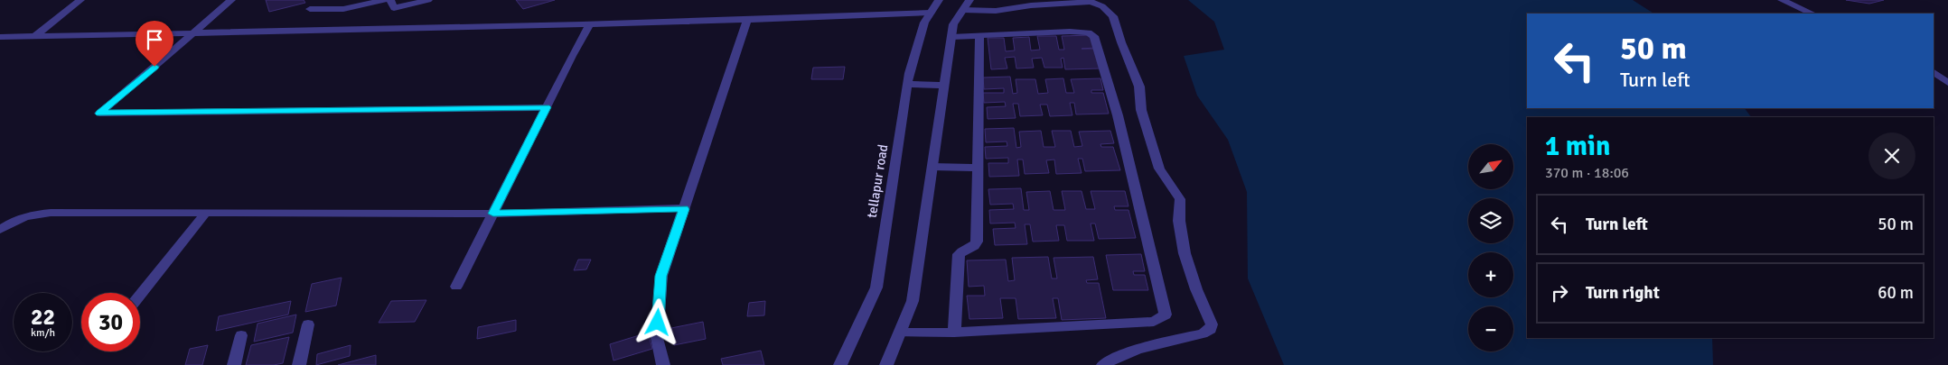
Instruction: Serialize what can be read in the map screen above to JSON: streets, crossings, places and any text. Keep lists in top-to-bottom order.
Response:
{
  "streets": {
    "street": ["tellapur road"]
  },
  "north": "top right",
  "page": {
    "turn": ["50 m", "Turn left"],
    "heading": ["1 min", "370 m · 18:06"],
    "map_buttons": ["+", "−"],
    "list": [
      {
        "name": "Turn left",
        "value": "50 m"
      },
      {
        "name": "Turn right",
        "value": "60 m"
      }
    ],
    "speed": "22 km/h",
    "limit": "30"
  }
}
